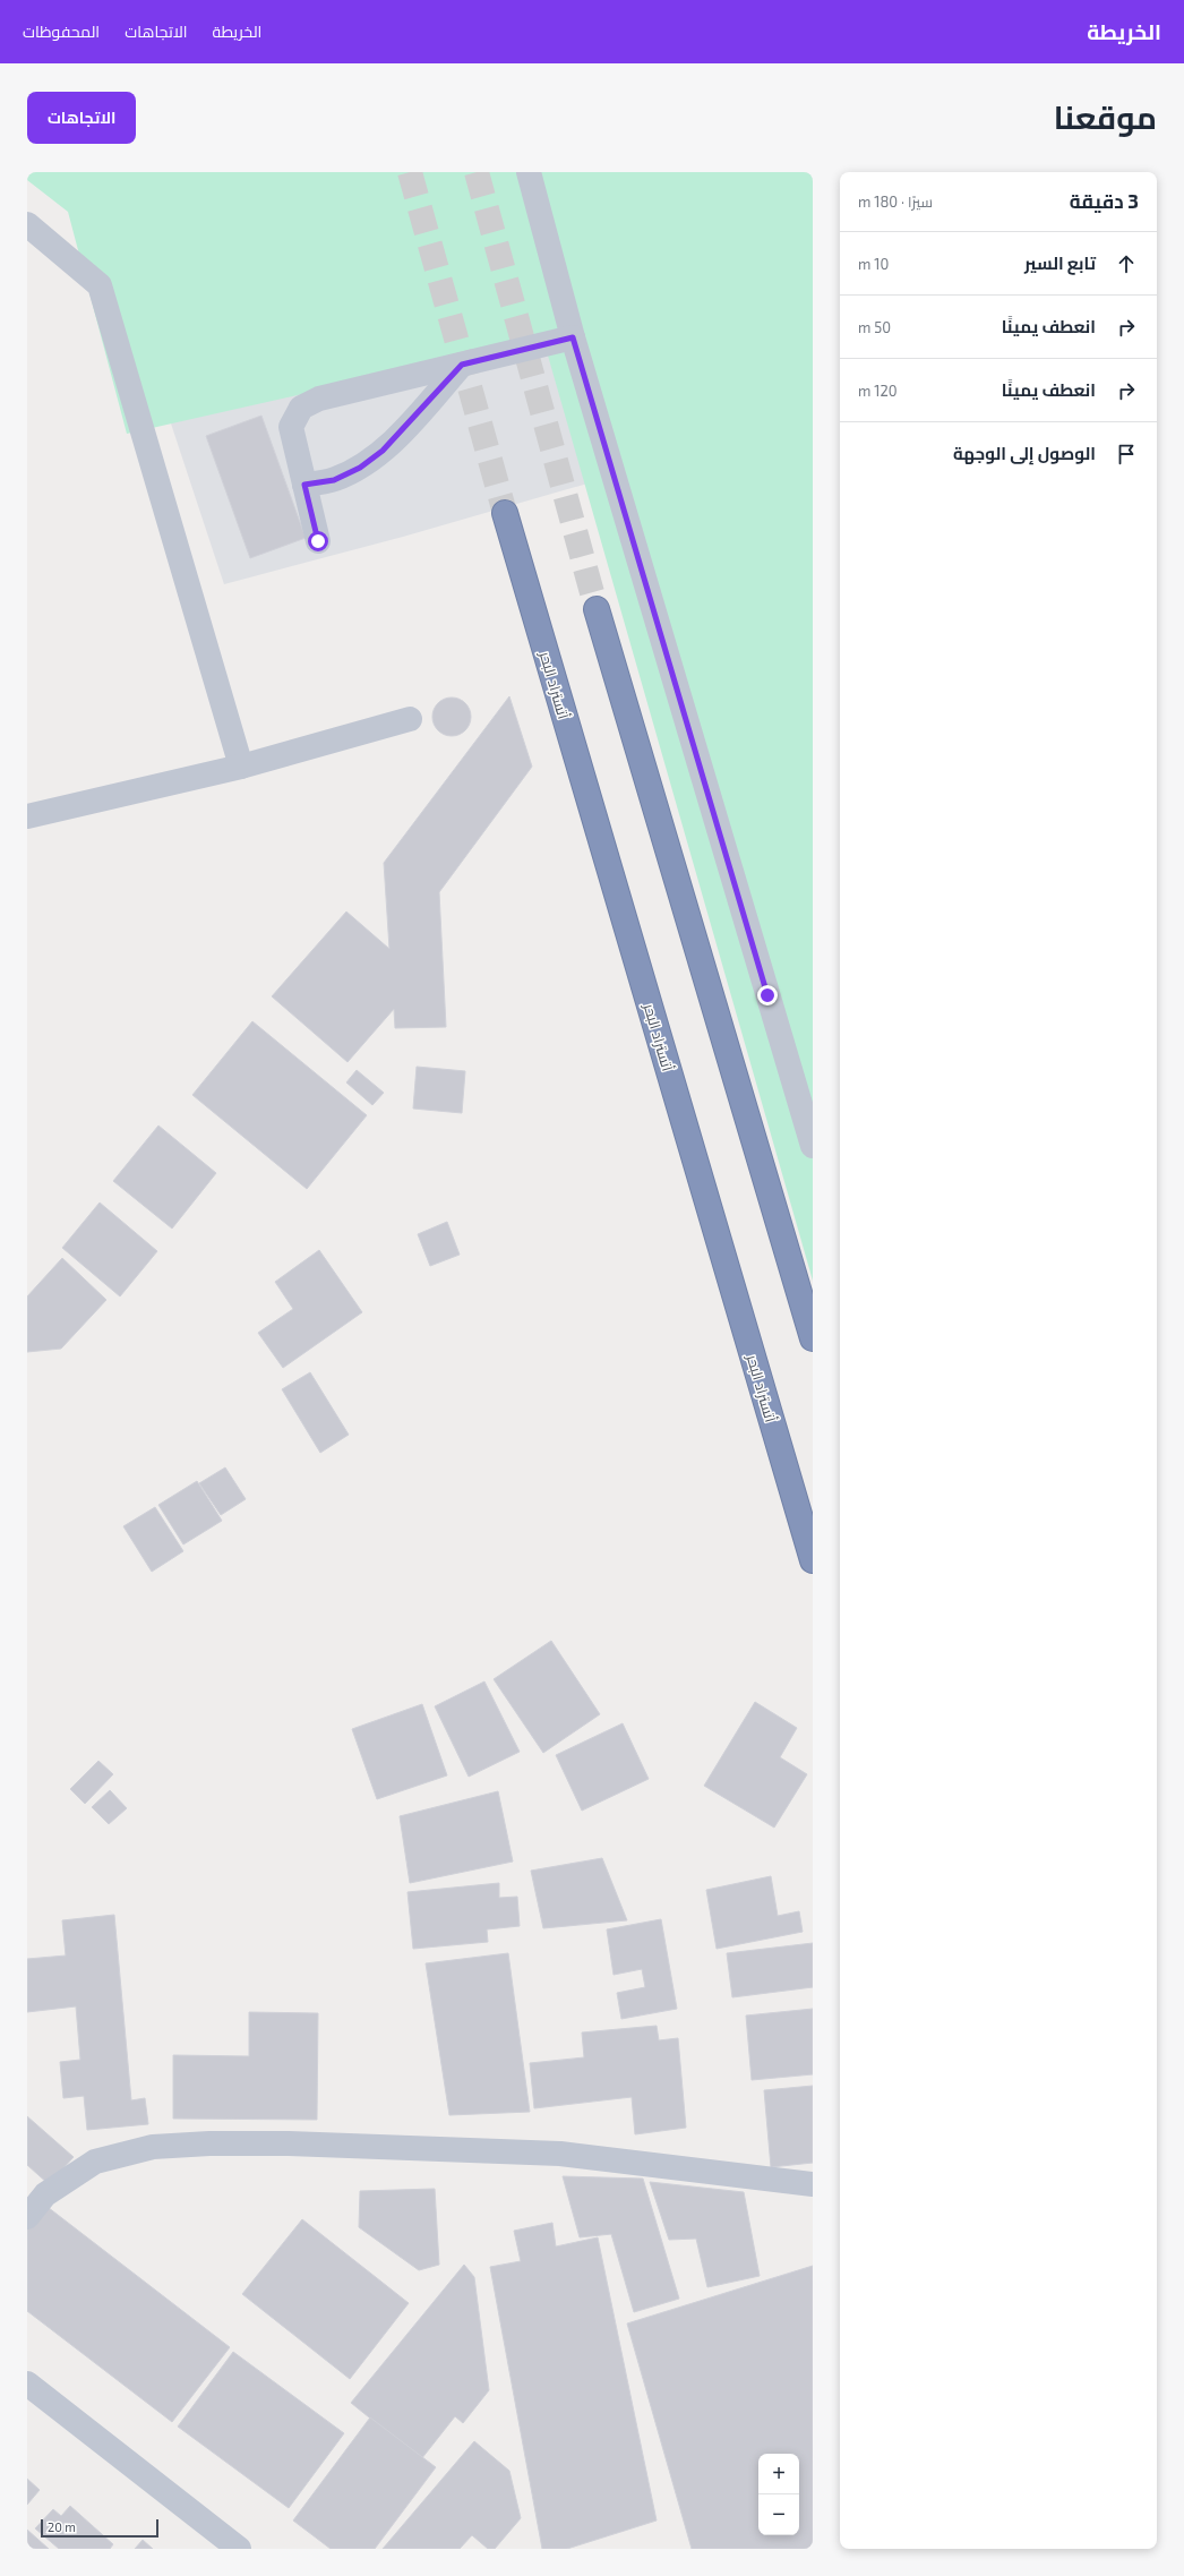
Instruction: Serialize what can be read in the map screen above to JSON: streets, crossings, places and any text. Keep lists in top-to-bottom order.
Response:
{
  "streets": {
    "highway": ["أتستراد البحر"]
  },
  "scale_bar": "20 m",
  "page": {
    "header": "الخريطة",
    "nav": ["الخريطة", "الاتجاهات", "المحفوظات"],
    "title": "موقعنا",
    "buttons": "الاتجاهات",
    "heading": ["3 دقيقة", "سيرًا · 180 m"],
    "list": [
      ["تابع السير", "10 m"],
      ["انعطف يمينًا", "50 m"],
      ["انعطف يمينًا", "120 m"],
      "الوصول إلى الوجهة"
    ],
    "map_buttons": ["+", "−"],
    "scale": "20 m"
  }
}
